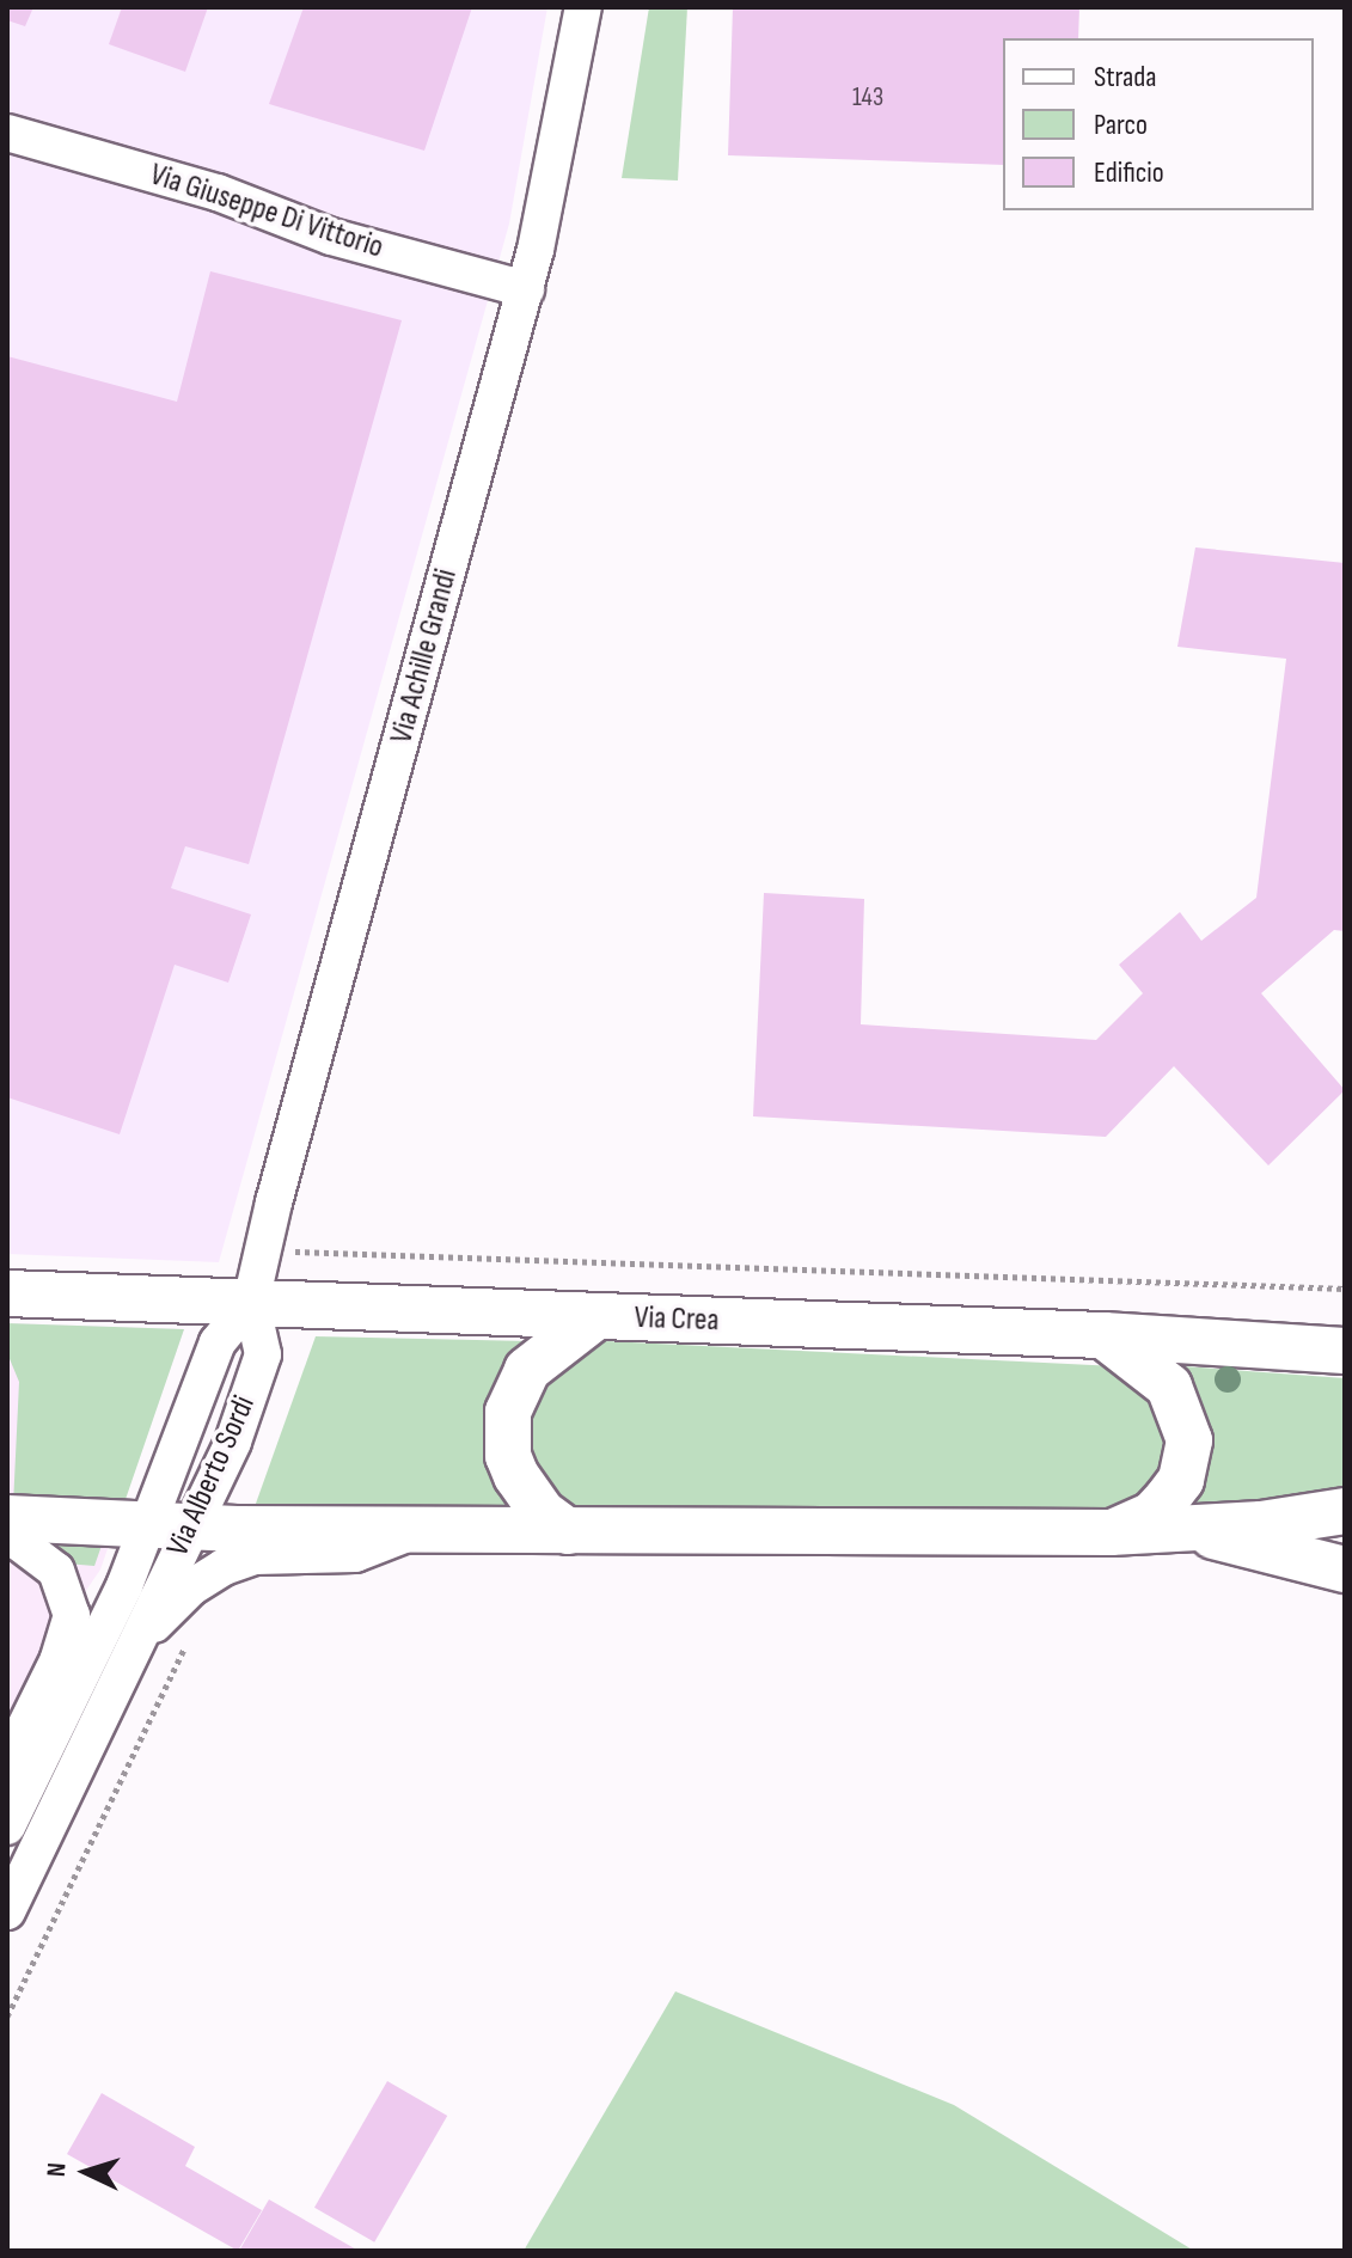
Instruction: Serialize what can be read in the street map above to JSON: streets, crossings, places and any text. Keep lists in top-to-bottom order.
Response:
{
  "streets": {
    "street": [
      "Via Giuseppe Di Vittorio",
      "Via Achille Grandi",
      "Via Crea",
      "Via Alberto Sordi"
    ]
  },
  "crossings": [
    ["Via Giuseppe Di Vittorio", "Via Achille Grandi"],
    ["Via Achille Grandi", "Via Crea"],
    ["Via Achille Grandi", "Via Alberto Sordi"],
    ["Via Crea", "Via Alberto Sordi"]
  ],
  "house_numbers": ["143"],
  "legend": ["Strada", "Parco", "Edificio"],
  "north": "left"
}
